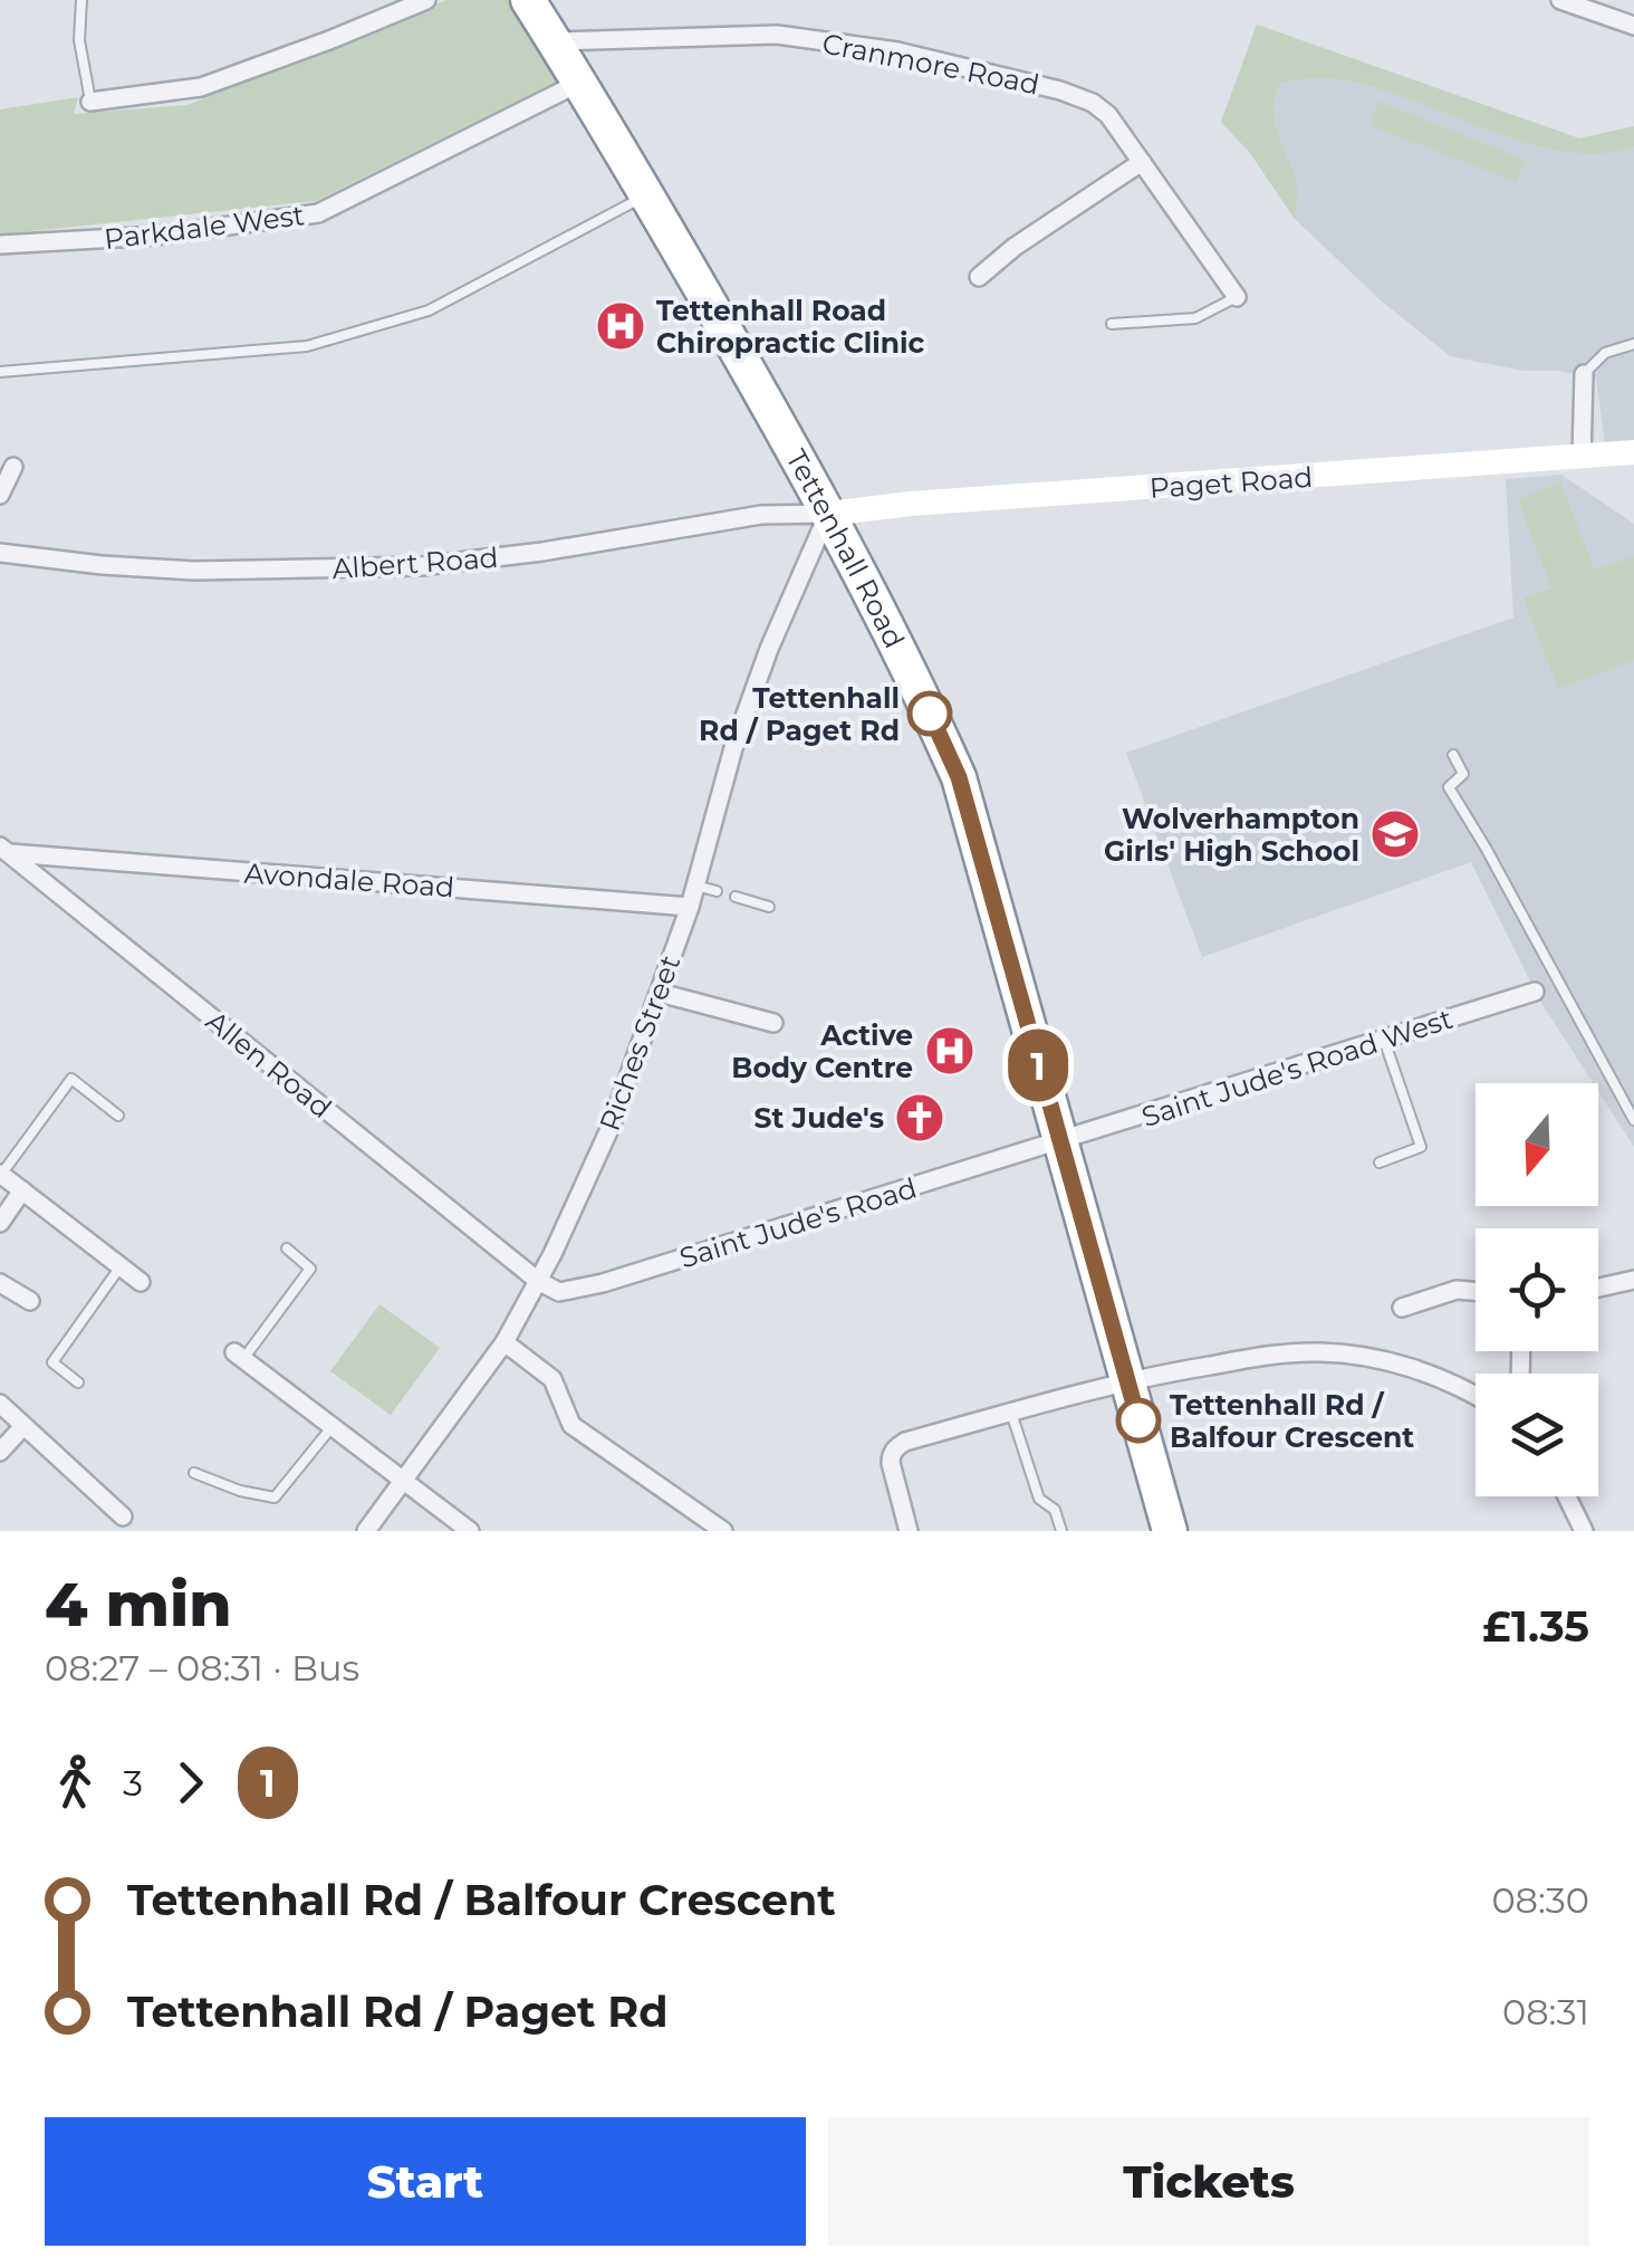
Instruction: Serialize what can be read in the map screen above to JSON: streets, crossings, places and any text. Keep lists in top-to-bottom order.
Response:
{
  "streets": {
    "highway": ["Tettenhall Road"],
    "street": [
      "Cranmore Road",
      "Parkdale West",
      "Paget Road",
      "Albert Road",
      "Avondale Road",
      "Riches Street",
      "Allen Road",
      "Saint Jude's Road West",
      "Saint Jude's Road"
    ]
  },
  "crossings": [
    ["Cranmore Road", "Tettenhall Road"],
    ["Parkdale West", "Tettenhall Road"],
    ["Paget Road", "Tettenhall Road"],
    ["Paget Road", "Albert Road"],
    ["Paget Road", "Riches Street"],
    ["Tettenhall Road", "Albert Road"],
    ["Tettenhall Road", "Riches Street"],
    ["Tettenhall Road", "Saint Jude's Road West"],
    ["Tettenhall Road", "Saint Jude's Road"],
    ["Albert Road", "Riches Street"],
    ["Avondale Road", "Riches Street"],
    ["Avondale Road", "Allen Road"],
    ["Riches Street", "Allen Road"],
    ["Riches Street", "Saint Jude's Road"],
    ["Allen Road", "Saint Jude's Road"],
    ["Saint Jude's Road West", "Saint Jude's Road"]
  ],
  "places": {
    "hospital": ["Tettenhall Road Chiropractic Clinic", "Active Body Centre"],
    "other": ["Tettenhall Rd / Paget Rd", "Tettenhall Rd / Balfour Crescent"],
    "school or university": ["Wolverhampton Girls' High School"],
    "church": ["St Jude's"]
  },
  "lines": ["bus line 1"],
  "north": "bottom",
  "page": {
    "on_map": "1",
    "heading": ["4 min", "08:27 – 08:31 · Bus", "£1.35"],
    "legs": ["3", "1"],
    "list": [
      {
        "name": "Tettenhall Rd / Balfour Crescent",
        "value": "08:30"
      },
      {
        "name": "Tettenhall Rd / Paget Rd",
        "value": "08:31"
      }
    ],
    "buttons": ["Start", "Tickets"]
  }
}
